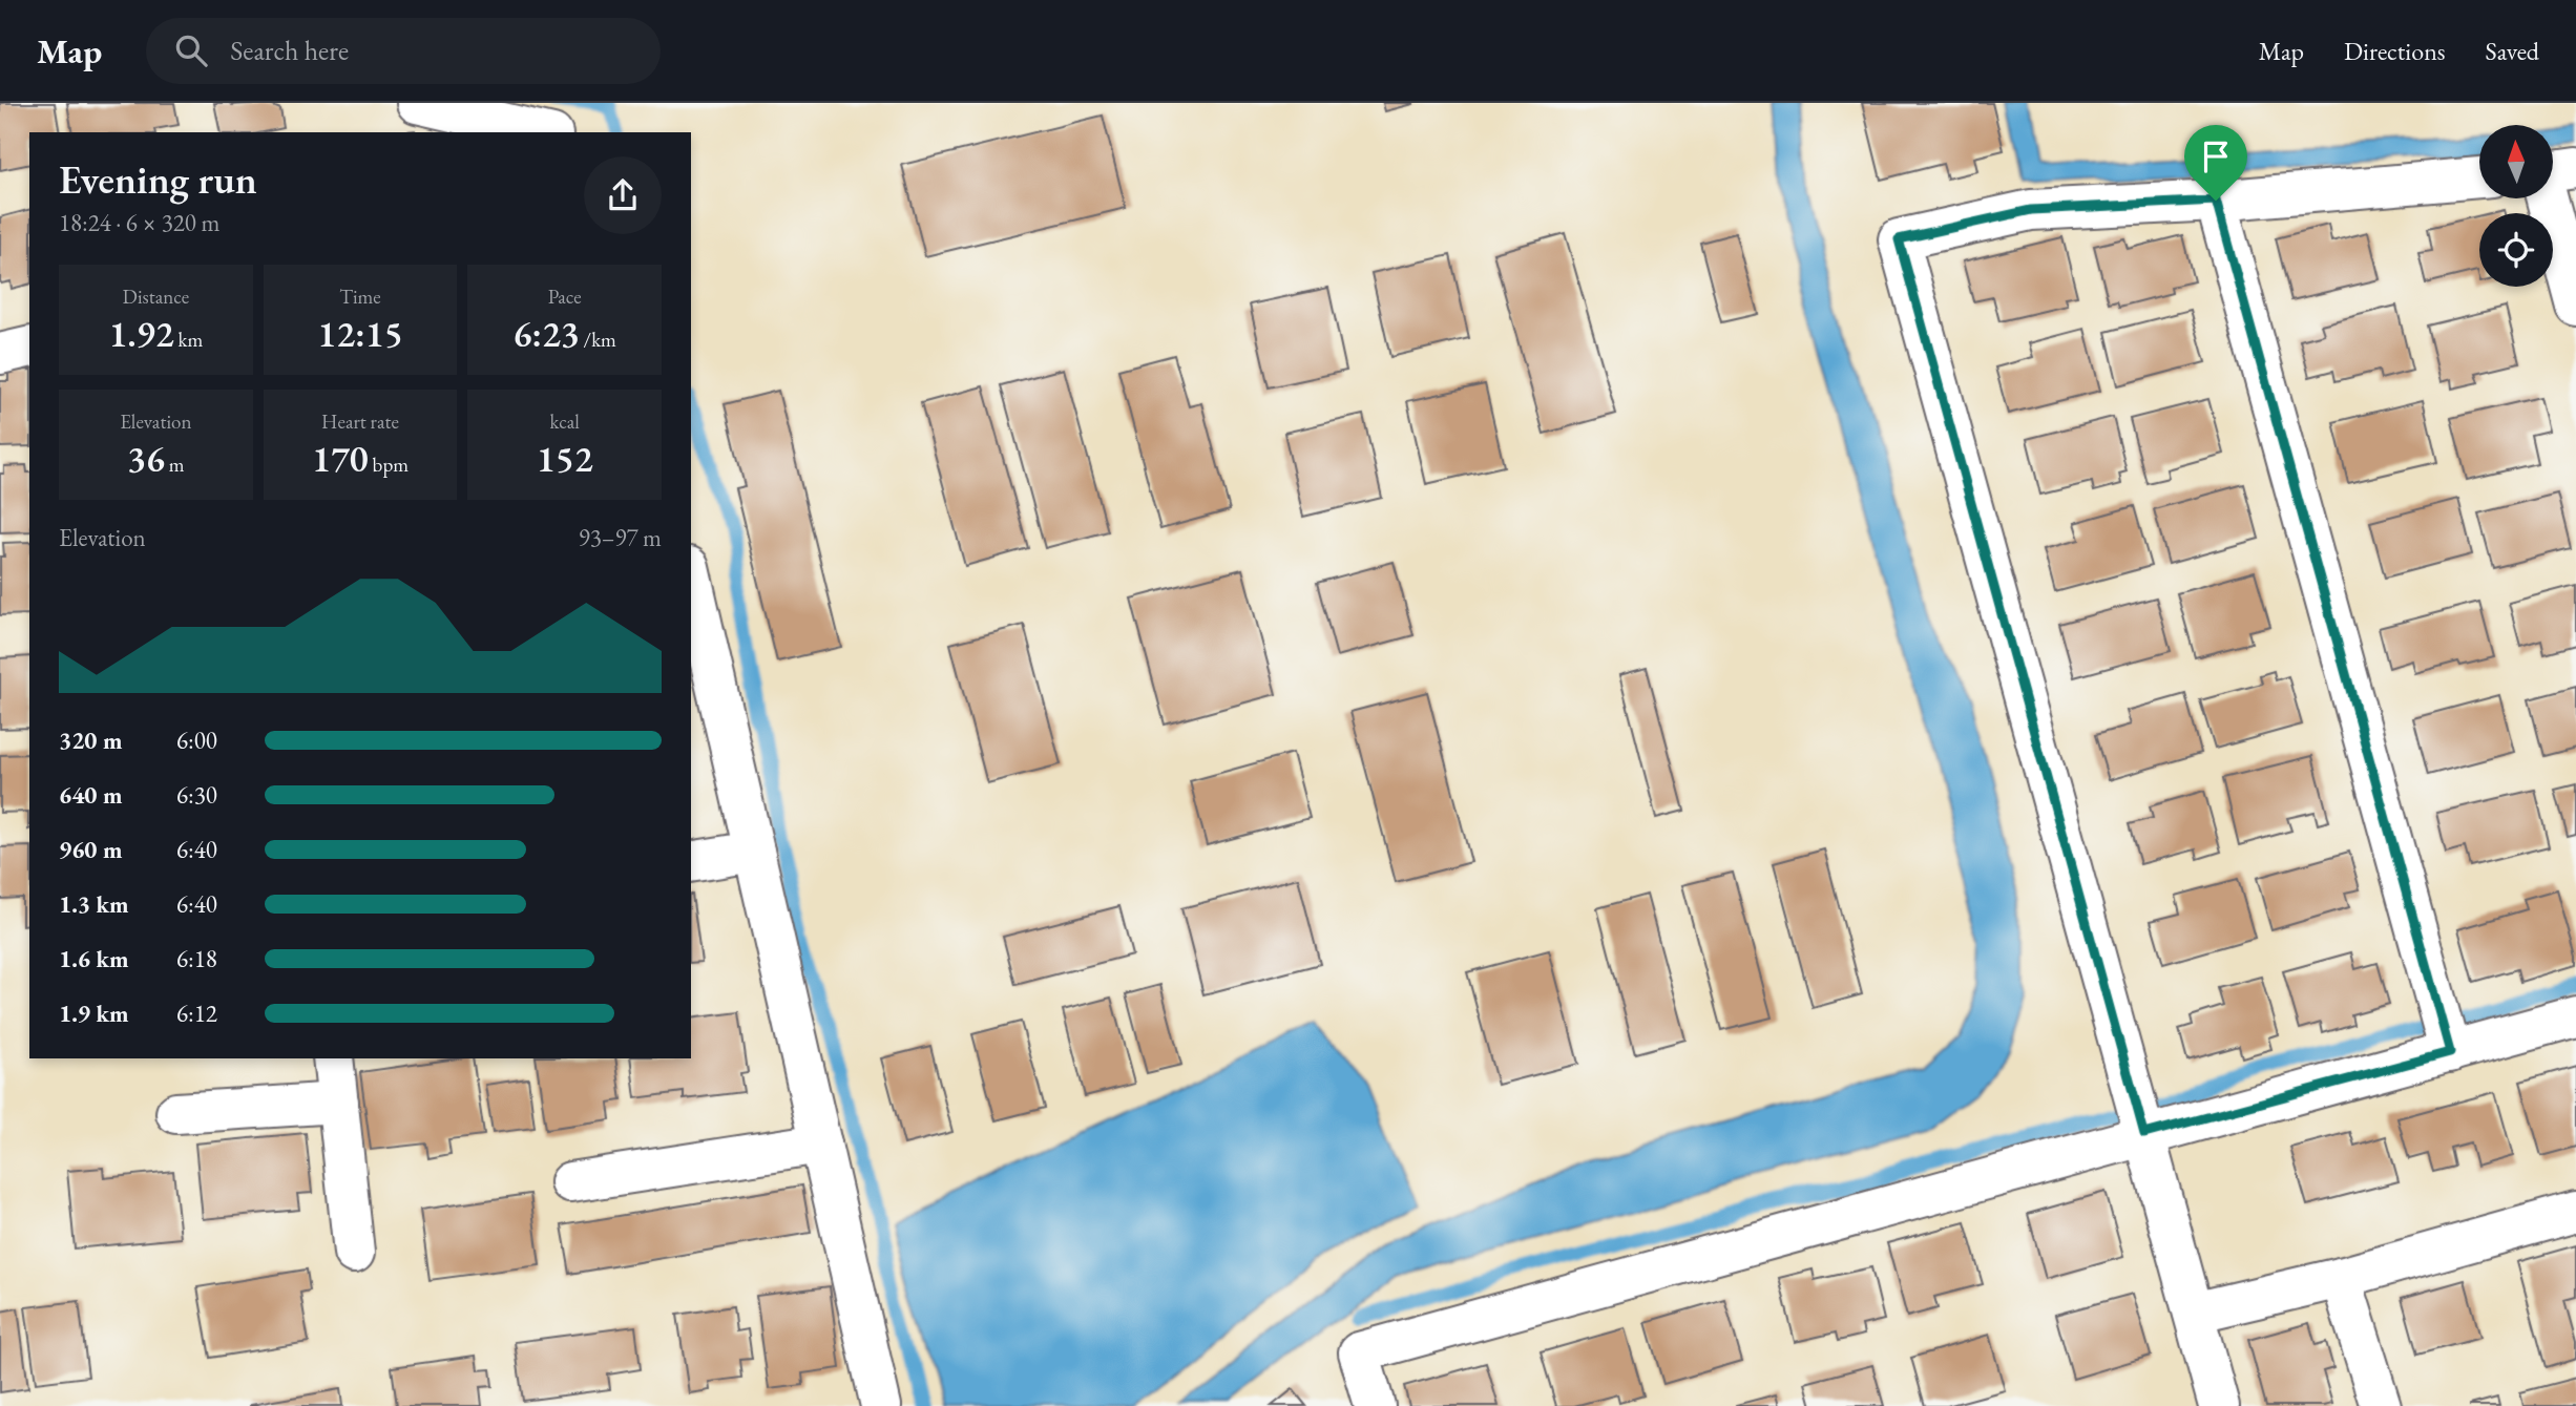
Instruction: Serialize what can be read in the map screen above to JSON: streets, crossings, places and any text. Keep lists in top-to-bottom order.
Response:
{
  "north": "top",
  "page": {
    "header": "Map",
    "search": "Search here",
    "nav": ["Map", "Directions", "Saved"],
    "heading": ["Evening run", "18:24 · 6 × 320 m"],
    "stats": [
      ["Distance", "1.92 km"],
      ["Time", "12:15"],
      ["Pace", "6:23 /km"],
      ["Elevation", "36 m"],
      ["Heart rate", "170 bpm"],
      ["kcal", "152"]
    ],
    "chart": ["Elevation", "93–97 m"],
    "list": [
      {
        "name": "320 m",
        "note": "6:00"
      },
      {
        "name": "640 m",
        "note": "6:30"
      },
      {
        "name": "960 m",
        "note": "6:40"
      },
      {
        "name": "1.3 km",
        "note": "6:40"
      },
      {
        "name": "1.6 km",
        "note": "6:18"
      },
      {
        "name": "1.9 km",
        "note": "6:12"
      }
    ]
  }
}
